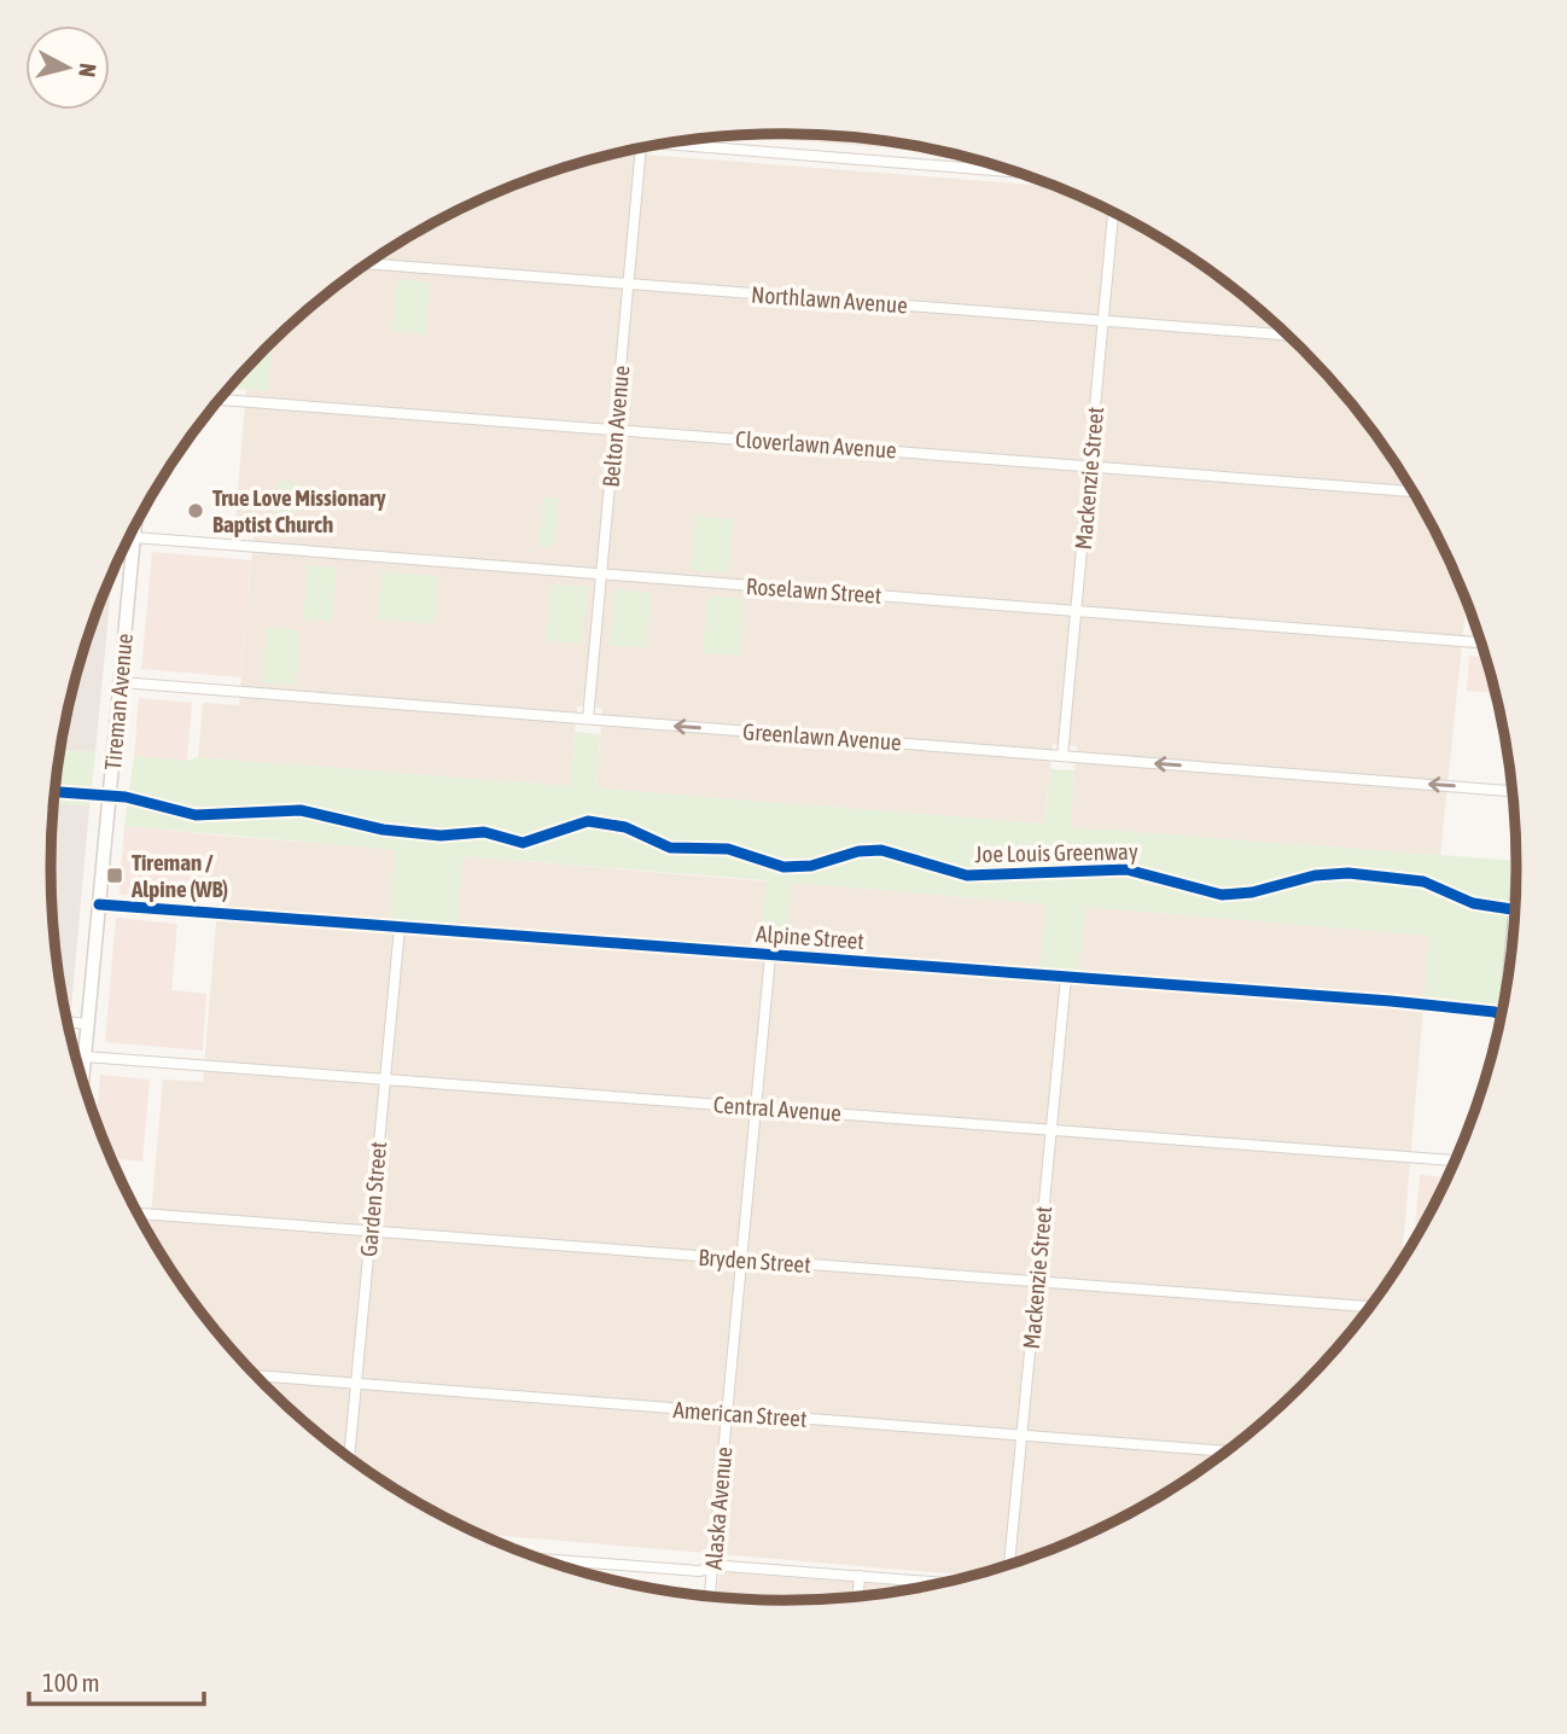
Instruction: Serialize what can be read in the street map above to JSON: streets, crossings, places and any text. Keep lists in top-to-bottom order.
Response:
{
  "streets": {
    "street": [
      "Northlawn Avenue",
      "Belton Avenue",
      "Cloverlawn Avenue",
      "Mackenzie Street",
      "Roselawn Street",
      "Tireman Avenue",
      "Greenlawn Avenue",
      "Alpine Street",
      "Central Avenue",
      "Garden Street",
      "Bryden Street",
      "American Street",
      "Alaska Avenue"
    ],
    "cycle path": ["Joe Louis Greenway"]
  },
  "crossings": [
    ["Northlawn Avenue", "Belton Avenue"],
    ["Northlawn Avenue", "Mackenzie Street"],
    ["Belton Avenue", "Cloverlawn Avenue"],
    ["Belton Avenue", "Roselawn Street"],
    ["Belton Avenue", "Greenlawn Avenue"],
    ["Cloverlawn Avenue", "Mackenzie Street"],
    ["Mackenzie Street", "Roselawn Street"],
    ["Mackenzie Street", "Greenlawn Avenue"],
    ["Mackenzie Street", "Alpine Street"],
    ["Mackenzie Street", "Central Avenue"],
    ["Mackenzie Street", "Bryden Street"],
    ["Mackenzie Street", "American Street"],
    ["Roselawn Street", "Tireman Avenue"],
    ["Tireman Avenue", "Greenlawn Avenue"],
    ["Tireman Avenue", "Alpine Street"],
    ["Tireman Avenue", "Central Avenue"],
    ["Alpine Street", "Garden Street"],
    ["Alpine Street", "Alaska Avenue"],
    ["Central Avenue", "Garden Street"],
    ["Central Avenue", "Alaska Avenue"],
    ["Garden Street", "Bryden Street"],
    ["Garden Street", "American Street"],
    ["Bryden Street", "Alaska Avenue"],
    ["American Street", "Alaska Avenue"]
  ],
  "one_way": ["Greenlawn Avenue"],
  "places": {
    "other": ["True Love Missionary Baptist Church"],
    "transit": ["Tireman / Alpine (WB)"]
  },
  "scale_bar": "100 m",
  "north": "right"
}
